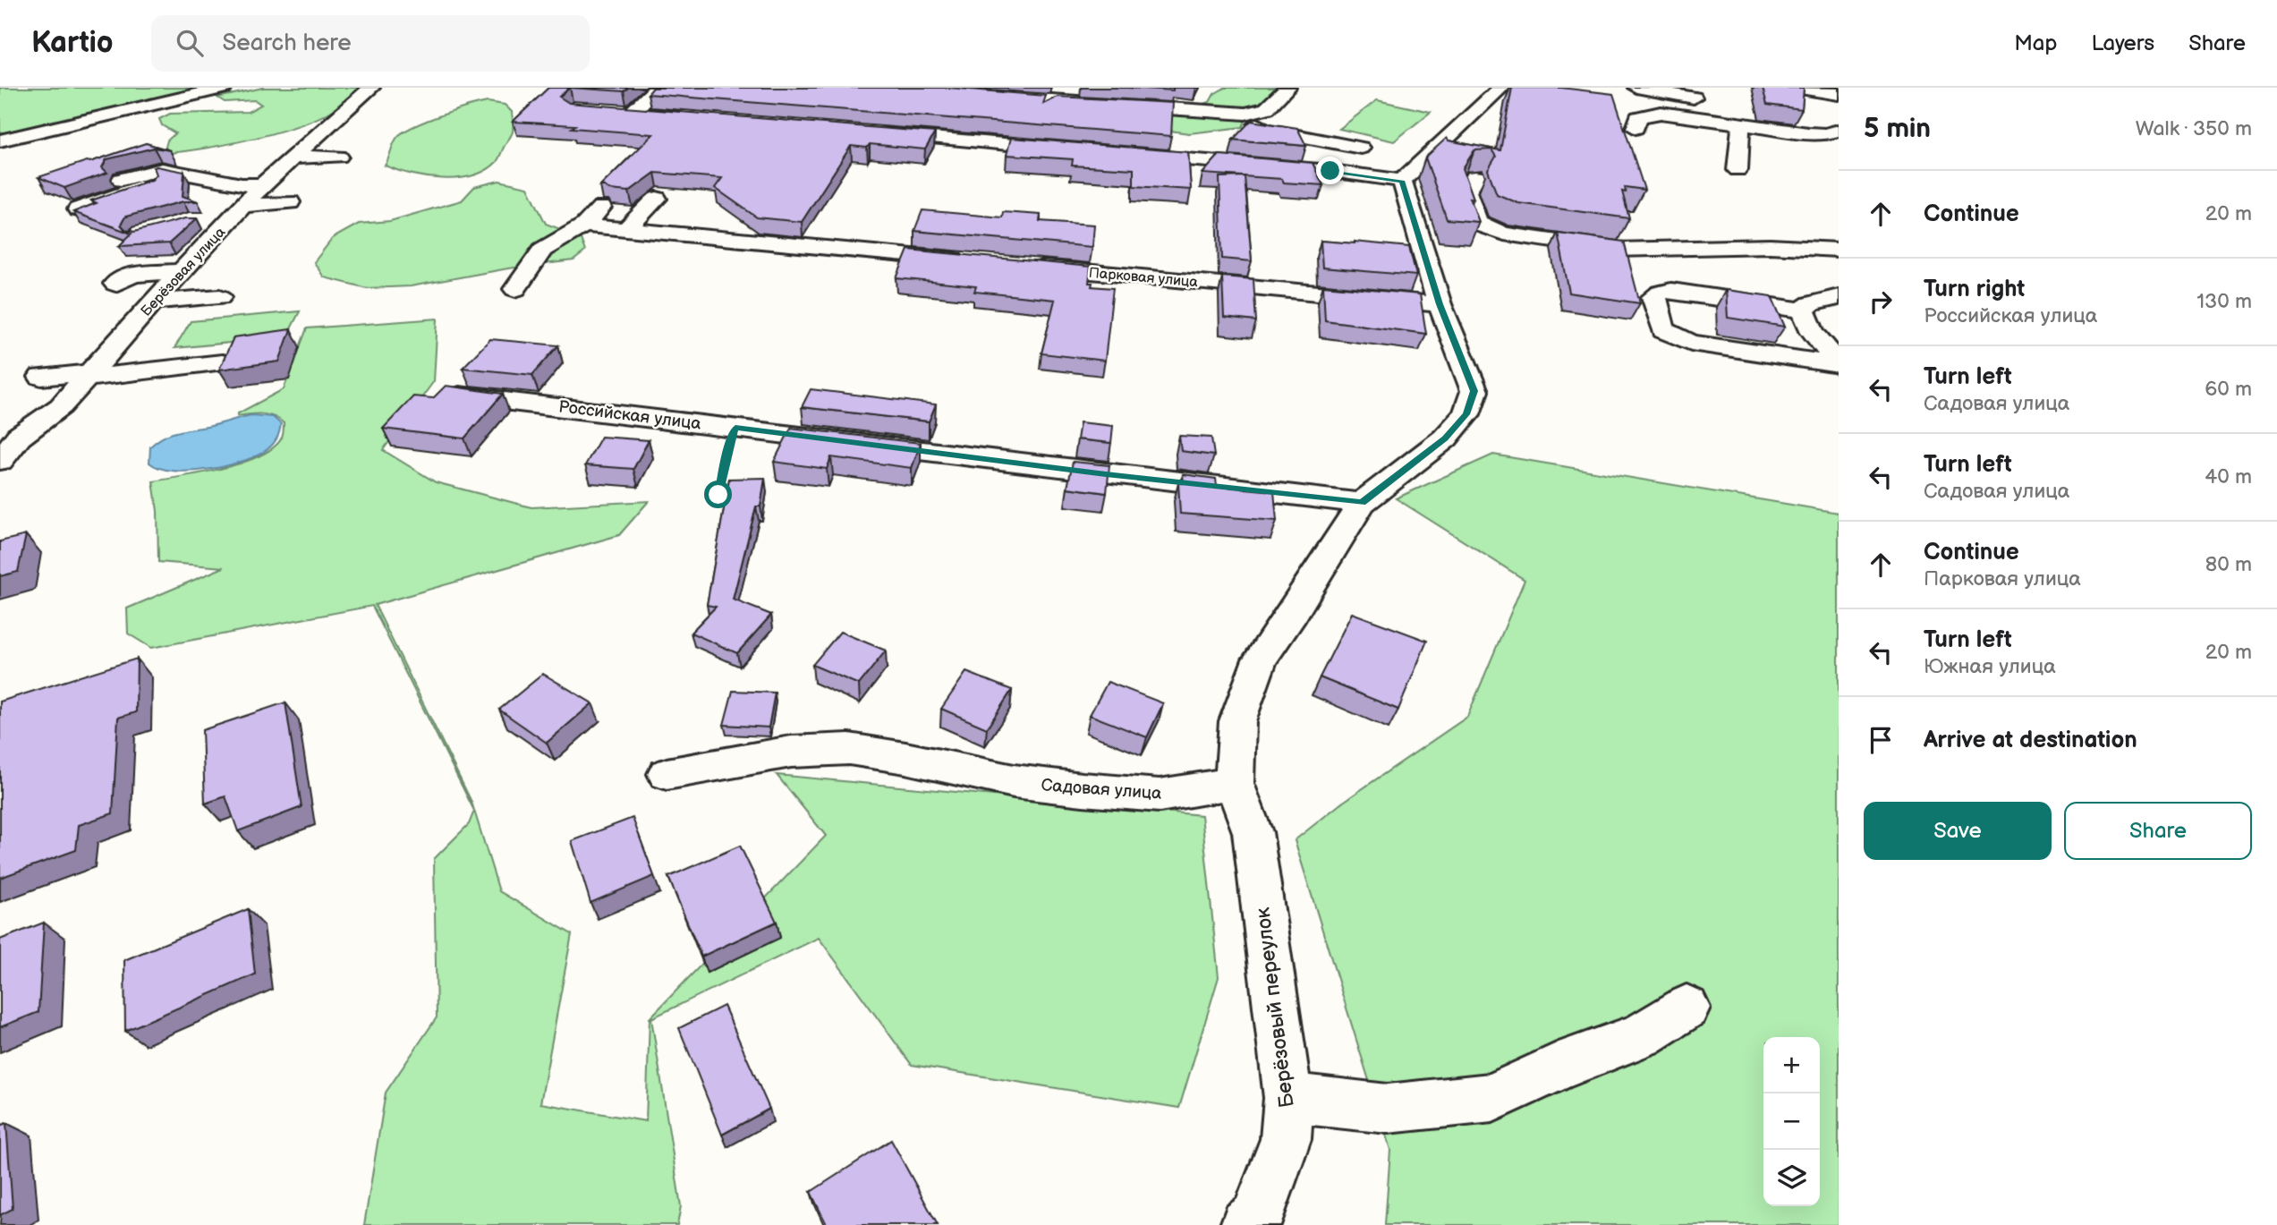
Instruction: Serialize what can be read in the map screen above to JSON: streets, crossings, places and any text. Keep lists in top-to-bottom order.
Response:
{
  "streets": {
    "street": [
      "Берёзовая улица",
      "Парковая улица",
      "Российская улица",
      "Садовая улица",
      "Берёзовый переулок"
    ]
  },
  "crossings": [
    ["Садовая улица", "Берёзовый переулок"]
  ],
  "page": {
    "header": "Kartio",
    "search": "Search here",
    "nav": ["Map", "Layers", "Share"],
    "heading": ["5 min", "Walk · 350 m"],
    "list": [
      ["Continue", "20 m"],
      ["Turn right", "Российская улица", "130 m"],
      ["Turn left", "Садовая улица", "60 m"],
      ["Turn left", "Садовая улица", "40 m"],
      ["Continue", "Парковая улица", "80 m"],
      ["Turn left", "Южная улица", "20 m"],
      "Arrive at destination"
    ],
    "buttons": ["Save", "Share"],
    "map_buttons": ["+", "−"]
  }
}
